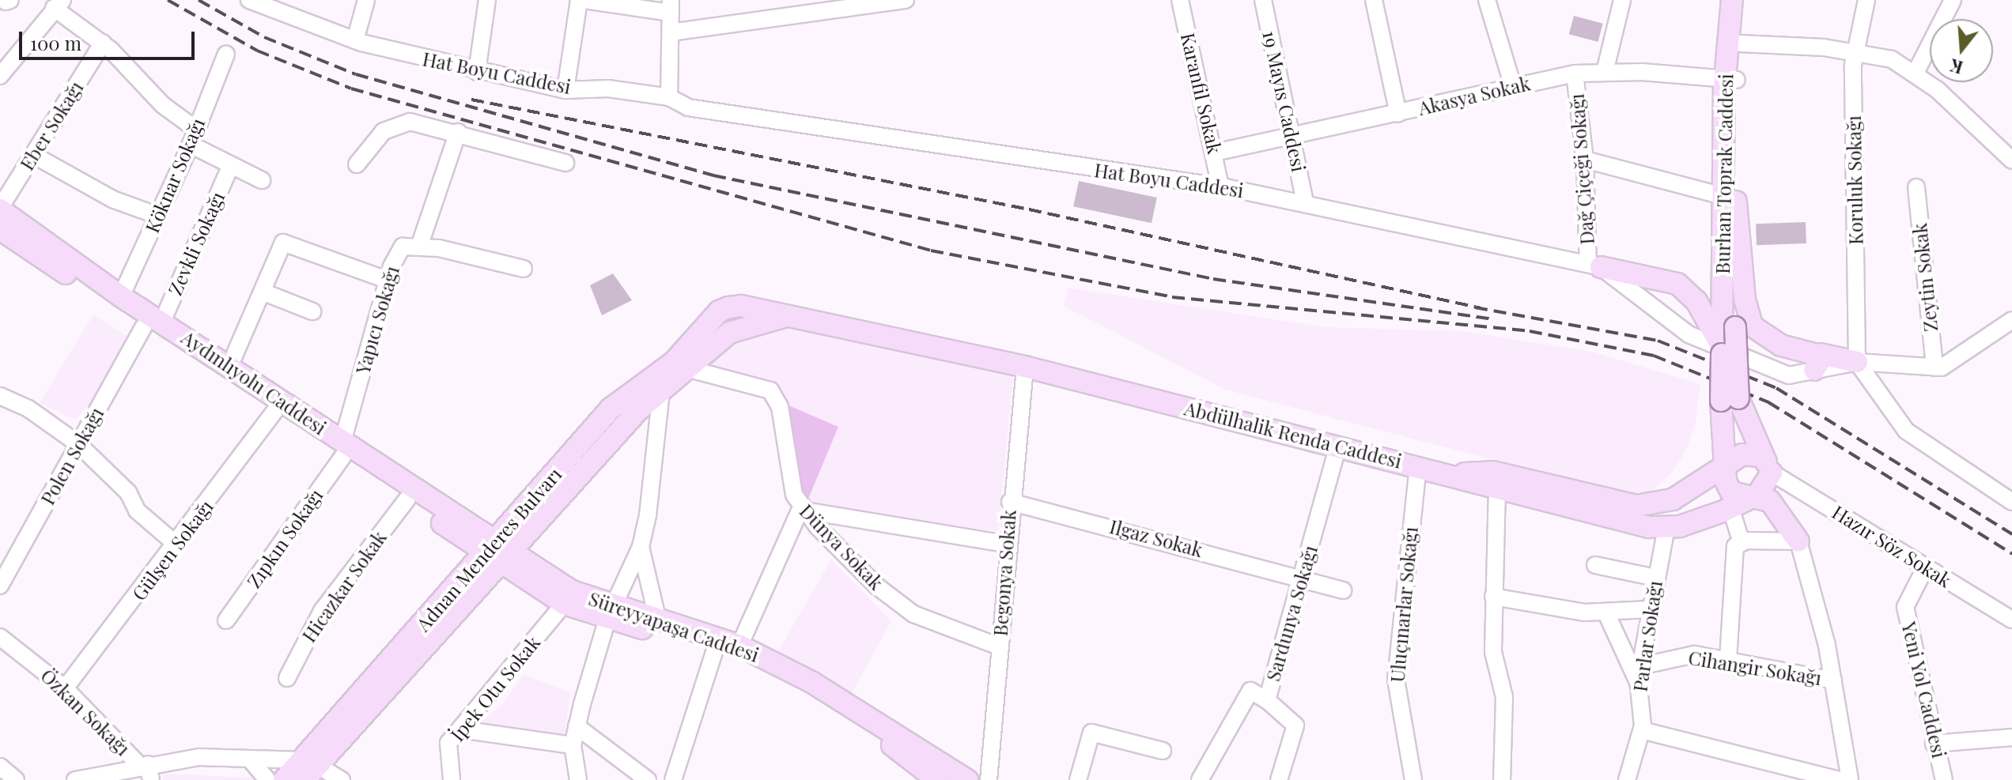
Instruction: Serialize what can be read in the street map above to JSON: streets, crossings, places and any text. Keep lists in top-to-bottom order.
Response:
{
  "streets": {
    "main road": [
      "Burhan Toprak Caddesi",
      "Aydınlıyolu Caddesi",
      "Abdülhalik Renda Caddesi",
      "Adnan Menderes Bulvarı",
      "Süreyyapaşa Caddesi"
    ],
    "street": [
      "Hat Boyu Caddesi",
      "Karanfil Sokak",
      "Akasya Sokak",
      "19 Mayıs Caddesi",
      "Eber Sokağı",
      "Dağ Çiçeği Sokağı",
      "Köknar Sokağı",
      "Koruluk Sokağı",
      "Zevkli Sokağı",
      "Zeytin Sokak",
      "Yapıcı Sokağı",
      "Polen Sokağı",
      "Zıpkın Sokağı",
      "Ilgaz Sokak",
      "Hazır Söz Sokak",
      "Dünya Sokak",
      "Gülşen Sokağı",
      "Begonya Sokak",
      "Hicazkar Sokak",
      "Uluçınarlar Sokağı",
      "Sardunya Sokağı",
      "Parlar Sokağı",
      "Cihangir Sokağı",
      "İpek Otu Sokak",
      "Yeni Yol Caddesi",
      "Özkan Sokağı"
    ]
  },
  "crossings": [
    ["Hat Boyu Caddesi", "Karanfil Sokak"],
    ["Hat Boyu Caddesi", "19 Mayıs Caddesi"],
    ["Hat Boyu Caddesi", "Dağ Çiçeği Sokağı"],
    ["Karanfil Sokak", "Akasya Sokak"],
    ["Akasya Sokak", "19 Mayıs Caddesi"],
    ["Akasya Sokak", "Dağ Çiçeği Sokağı"],
    ["Akasya Sokak", "Burhan Toprak Caddesi"],
    ["Eber Sokağı", "Aydınlıyolu Caddesi"],
    ["Köknar Sokağı", "Aydınlıyolu Caddesi"],
    ["Zevkli Sokağı", "Aydınlıyolu Caddesi"],
    ["Zevkli Sokağı", "Polen Sokağı"],
    ["Yapıcı Sokağı", "Aydınlıyolu Caddesi"],
    ["Yapıcı Sokağı", "Zıpkın Sokağı"],
    ["Aydınlıyolu Caddesi", "Polen Sokağı"],
    ["Aydınlıyolu Caddesi", "Zıpkın Sokağı"],
    ["Aydınlıyolu Caddesi", "Adnan Menderes Bulvarı"],
    ["Aydınlıyolu Caddesi", "Gülşen Sokağı"],
    ["Aydınlıyolu Caddesi", "Hicazkar Sokak"],
    ["Aydınlıyolu Caddesi", "Süreyyapaşa Caddesi"],
    ["Abdülhalik Renda Caddesi", "Hazır Söz Sokak"],
    ["Abdülhalik Renda Caddesi", "Adnan Menderes Bulvarı"],
    ["Abdülhalik Renda Caddesi", "Begonya Sokak"],
    ["Abdülhalik Renda Caddesi", "Uluçınarlar Sokağı"],
    ["Abdülhalik Renda Caddesi", "Sardunya Sokağı"],
    ["Abdülhalik Renda Caddesi", "Parlar Sokağı"],
    ["Ilgaz Sokak", "Begonya Sokak"],
    ["Ilgaz Sokak", "Sardunya Sokağı"],
    ["Hazır Söz Sokak", "Yeni Yol Caddesi"],
    ["Dünya Sokak", "Adnan Menderes Bulvarı"],
    ["Dünya Sokak", "Begonya Sokak"],
    ["Adnan Menderes Bulvarı", "Süreyyapaşa Caddesi"],
    ["Gülşen Sokağı", "Özkan Sokağı"],
    ["Süreyyapaşa Caddesi", "İpek Otu Sokak"],
    ["Parlar Sokağı", "Cihangir Sokağı"]
  ],
  "scale_bar": "100 m",
  "north": "bottom"
}
